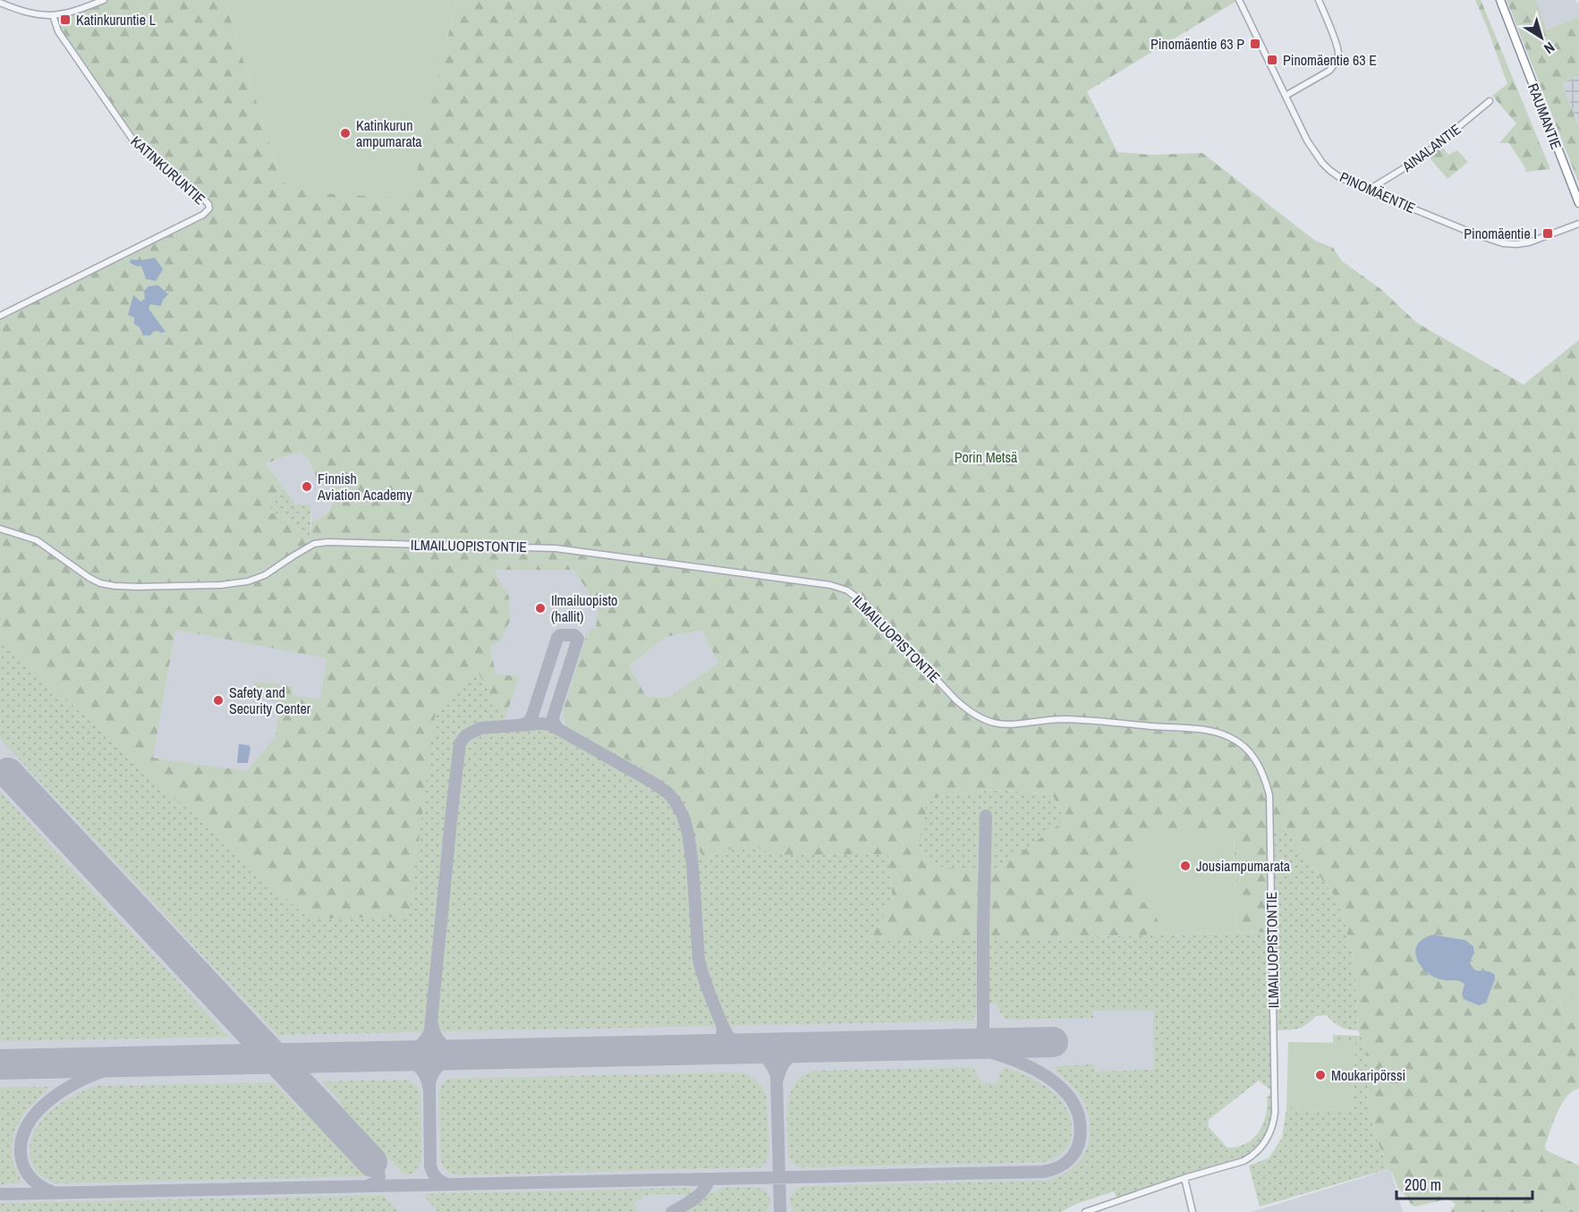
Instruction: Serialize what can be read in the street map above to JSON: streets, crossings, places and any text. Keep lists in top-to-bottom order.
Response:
{
  "streets": {
    "highway": ["RAUMANTIE"],
    "street": [
      "AINALANTIE",
      "KATINKURUNTIE",
      "PINOMÄENTIE",
      "ILMAILUOPISTONTIE"
    ]
  },
  "crossings": [
    ["AINALANTIE", "PINOMÄENTIE"]
  ],
  "parks": ["Porin Metsä"],
  "places": {
    "transit": [
      "Katinkuruntie L",
      "Pinomäentie 63 P",
      "Pinomäentie 63 E",
      "Pinomäentie I"
    ],
    "other": [
      "Katinkurun ampumarata",
      "Finnish Aviation Academy",
      "Ilmailuopisto (hallit)",
      "Safety and Security Center",
      "Jousiampumarata",
      "Moukaripörssi"
    ]
  },
  "scale_bar": "200 m",
  "north": "bottom right"
}
